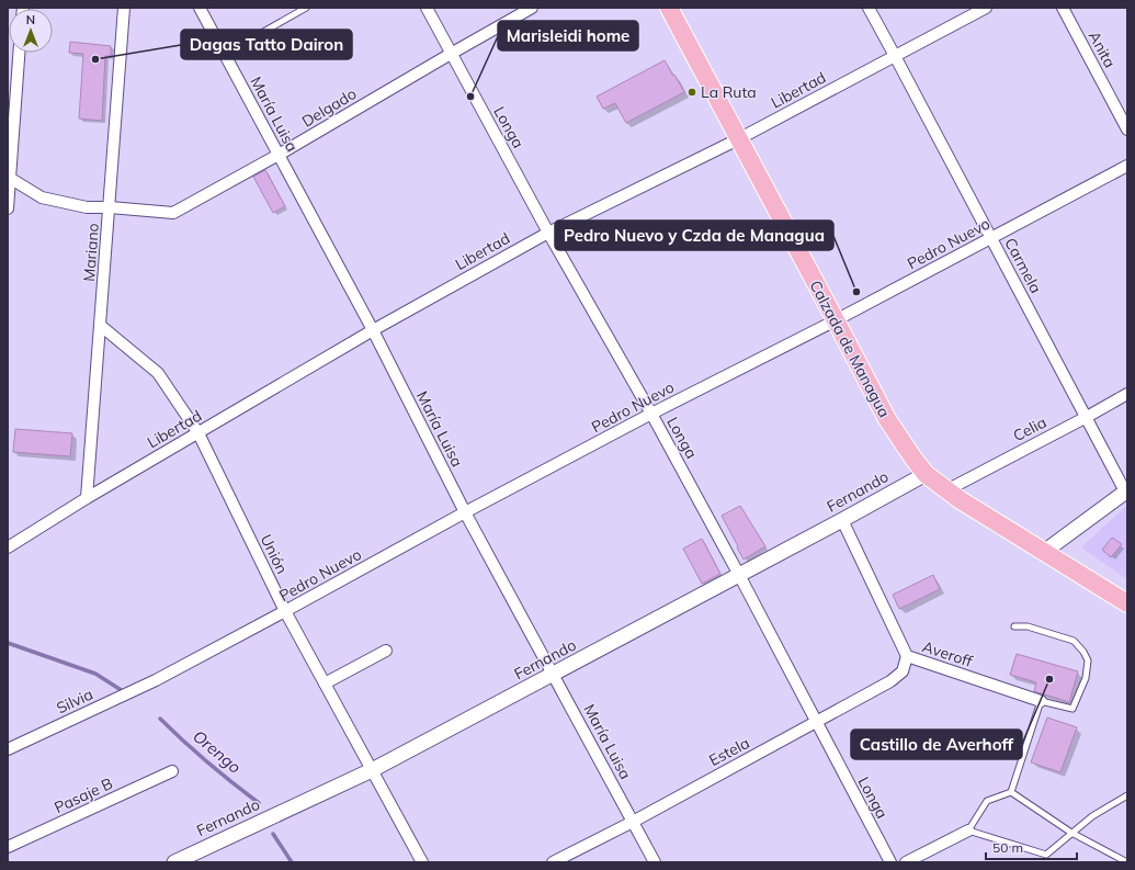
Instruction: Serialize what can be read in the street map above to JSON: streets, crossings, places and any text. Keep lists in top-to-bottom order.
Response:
{
  "streets": {
    "main road": ["Calzada de Managua"],
    "street": [
      "Anita",
      "Libertad",
      "Delgado",
      "María Luisa",
      "Longa",
      "Pedro Nuevo",
      "Mariano",
      "Carmela",
      "Celia",
      "Fernando",
      "Unión",
      "Averoff",
      "Silvia",
      "Estela",
      "Pasaje B"
    ]
  },
  "crossings": [
    ["Libertad", "María Luisa"],
    ["Libertad", "Longa"],
    ["Libertad", "Mariano"],
    ["Libertad", "Carmela"],
    ["Libertad", "Calzada de Managua"],
    ["Libertad", "Unión"],
    ["Delgado", "María Luisa"],
    ["Delgado", "Longa"],
    ["Delgado", "Mariano"],
    ["María Luisa", "Pedro Nuevo"],
    ["María Luisa", "Fernando"],
    ["María Luisa", "Estela"],
    ["Longa", "Pedro Nuevo"],
    ["Longa", "Fernando"],
    ["Longa", "Estela"],
    ["Pedro Nuevo", "Carmela"],
    ["Pedro Nuevo", "Calzada de Managua"],
    ["Pedro Nuevo", "Unión"],
    ["Pedro Nuevo", "Silvia"],
    ["Mariano", "Unión"],
    ["Carmela", "Celia"],
    ["Calzada de Managua", "Celia"],
    ["Calzada de Managua", "Fernando"],
    ["Fernando", "Unión"],
    ["Fernando", "Averoff"],
    ["Averoff", "Estela"]
  ],
  "water": ["Orengo"],
  "places": [
    "Dagas Tatto Dairon",
    "La Ruta",
    "Marisleidi home",
    "Pedro Nuevo y Czda de Managua",
    "Castillo de Averhoff"
  ],
  "scale_bar": "50 m",
  "north": "top"
}
